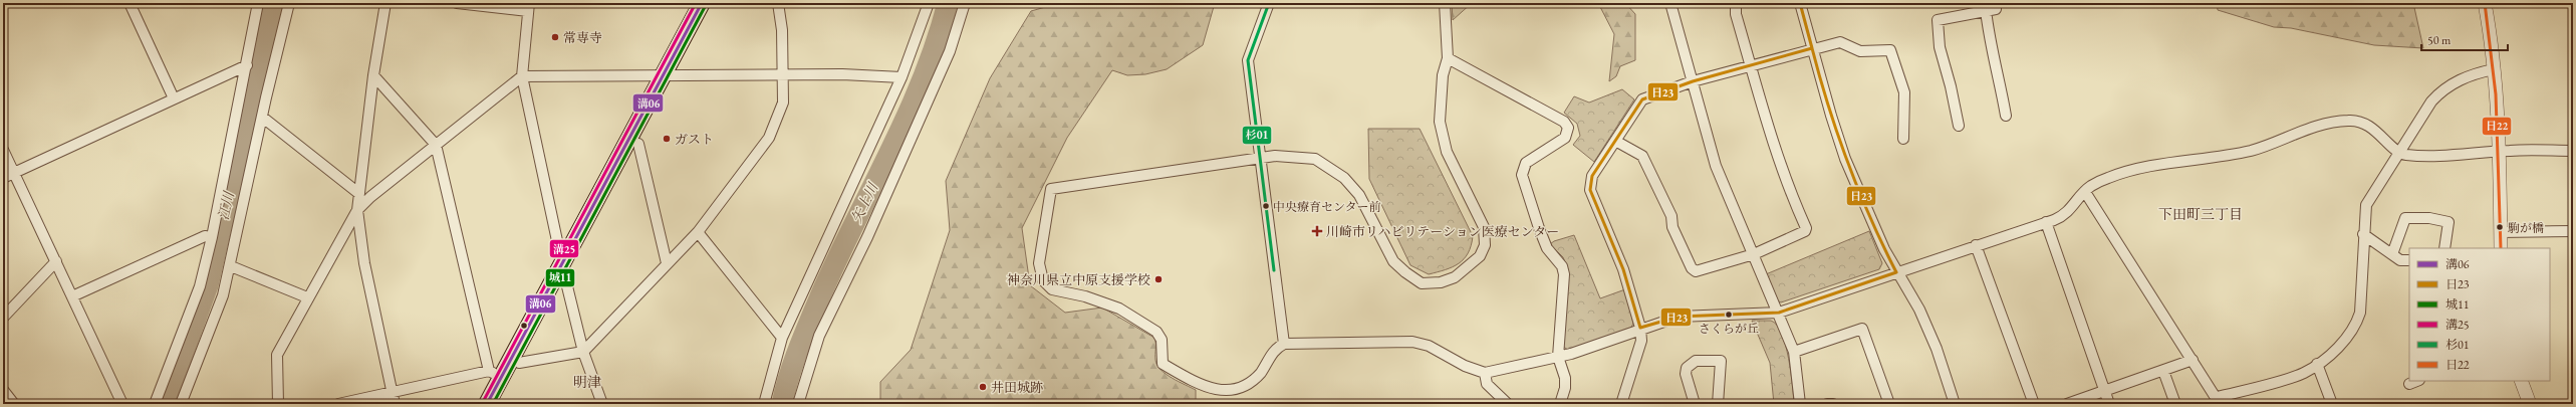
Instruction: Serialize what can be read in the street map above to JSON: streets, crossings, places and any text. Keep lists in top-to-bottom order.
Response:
{
  "districts": ["下田町三丁目", "明津"],
  "water": ["矢上川", "江川"],
  "places": {
    "other": [
      "常専寺",
      "ガスト",
      "中央療育センター前",
      "駒が橋",
      "神奈川県立中原支援学校",
      "さくらが丘",
      "井田城跡"
    ],
    "health": ["川崎市リハビリテーション医療センター"]
  },
  "lines": [
    "transit line 溝06",
    "transit line 日23",
    "transit line 溝25",
    "transit line 杉01",
    "transit line 日22",
    "transit line 城11"
  ],
  "legend": [
    "溝06",
    "日23",
    "城11",
    "溝25",
    "杉01",
    "日22"
  ],
  "scale_bar": "50 m"
}
